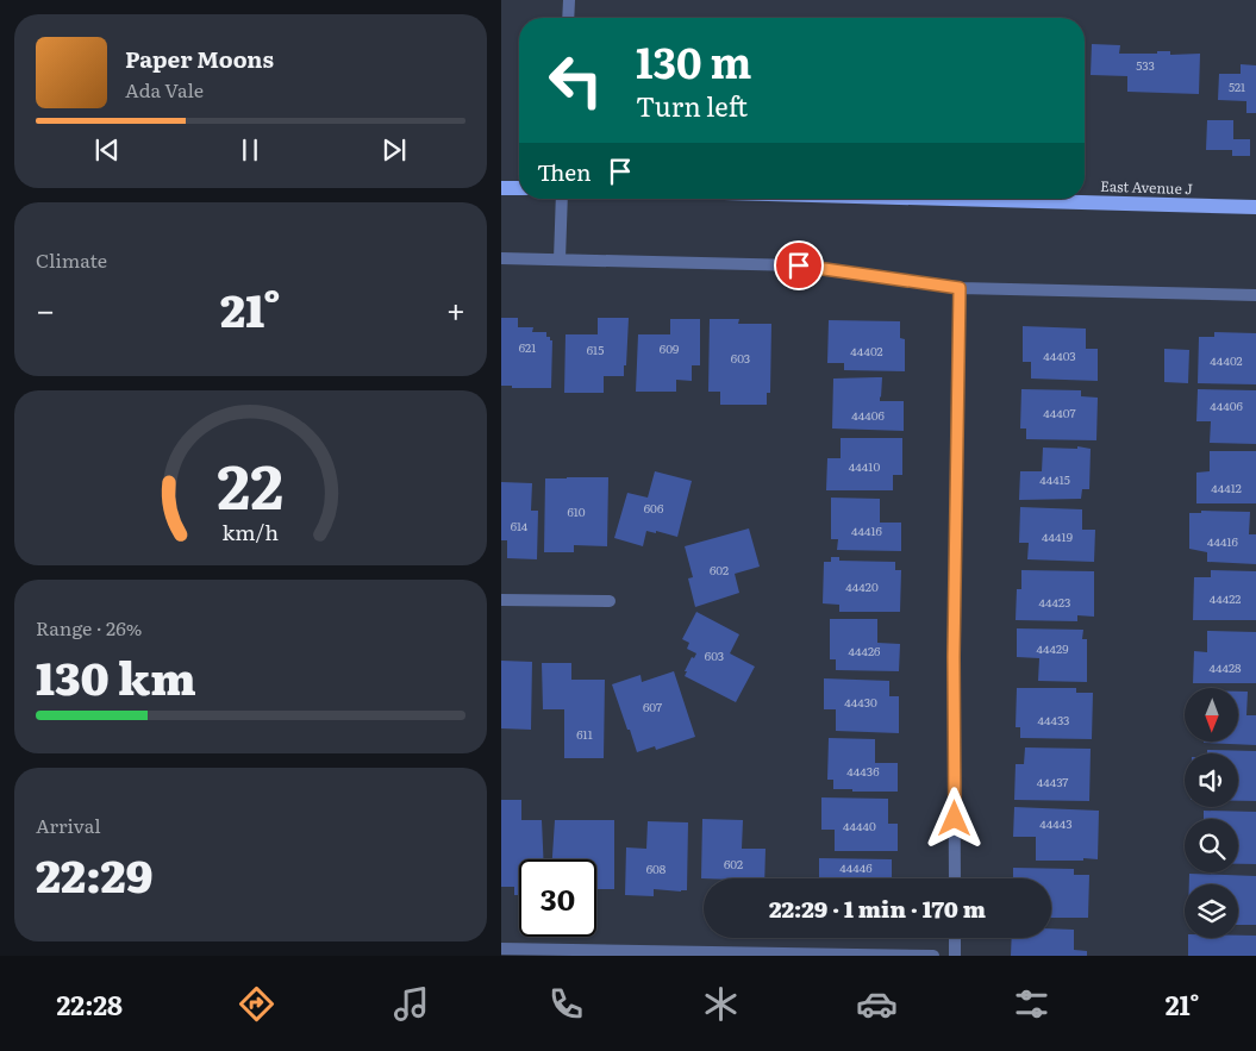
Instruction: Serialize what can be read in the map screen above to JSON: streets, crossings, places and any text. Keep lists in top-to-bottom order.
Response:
{
  "streets": {
    "main road": ["East Avenue J"]
  },
  "house_numbers": [
    "533",
    "521",
    "621",
    "609",
    "615",
    "44402",
    "44403",
    "603",
    "44402",
    "44406",
    "44407",
    "44406",
    "44410",
    "44415",
    "44412",
    "606",
    "610",
    "614",
    "44416",
    "44419",
    "44416",
    "602",
    "44420",
    "44422",
    "44423",
    "44429",
    "44426",
    "603",
    "44428",
    "44430",
    "607",
    "44433",
    "611",
    "44436",
    "44437",
    "44443",
    "44440",
    "602",
    "44446",
    "608"
  ],
  "north": "bottom",
  "page": {
    "turn": ["130 m", "Turn left"],
    "song": ["Paper Moons", "Ada Vale"],
    "then": "Then",
    "tile": [
      "Climate",
      ["Range · 26%", "130 km"],
      ["Arrival", "22:29"]
    ],
    "heat": ["−", "21°", "+"],
    "limit": "30",
    "trip": "22:29 · 1 min · 170 m",
    "tabs": ["22:28", "21°"],
    "gauge": ["22", "km/h"]
  }
}
